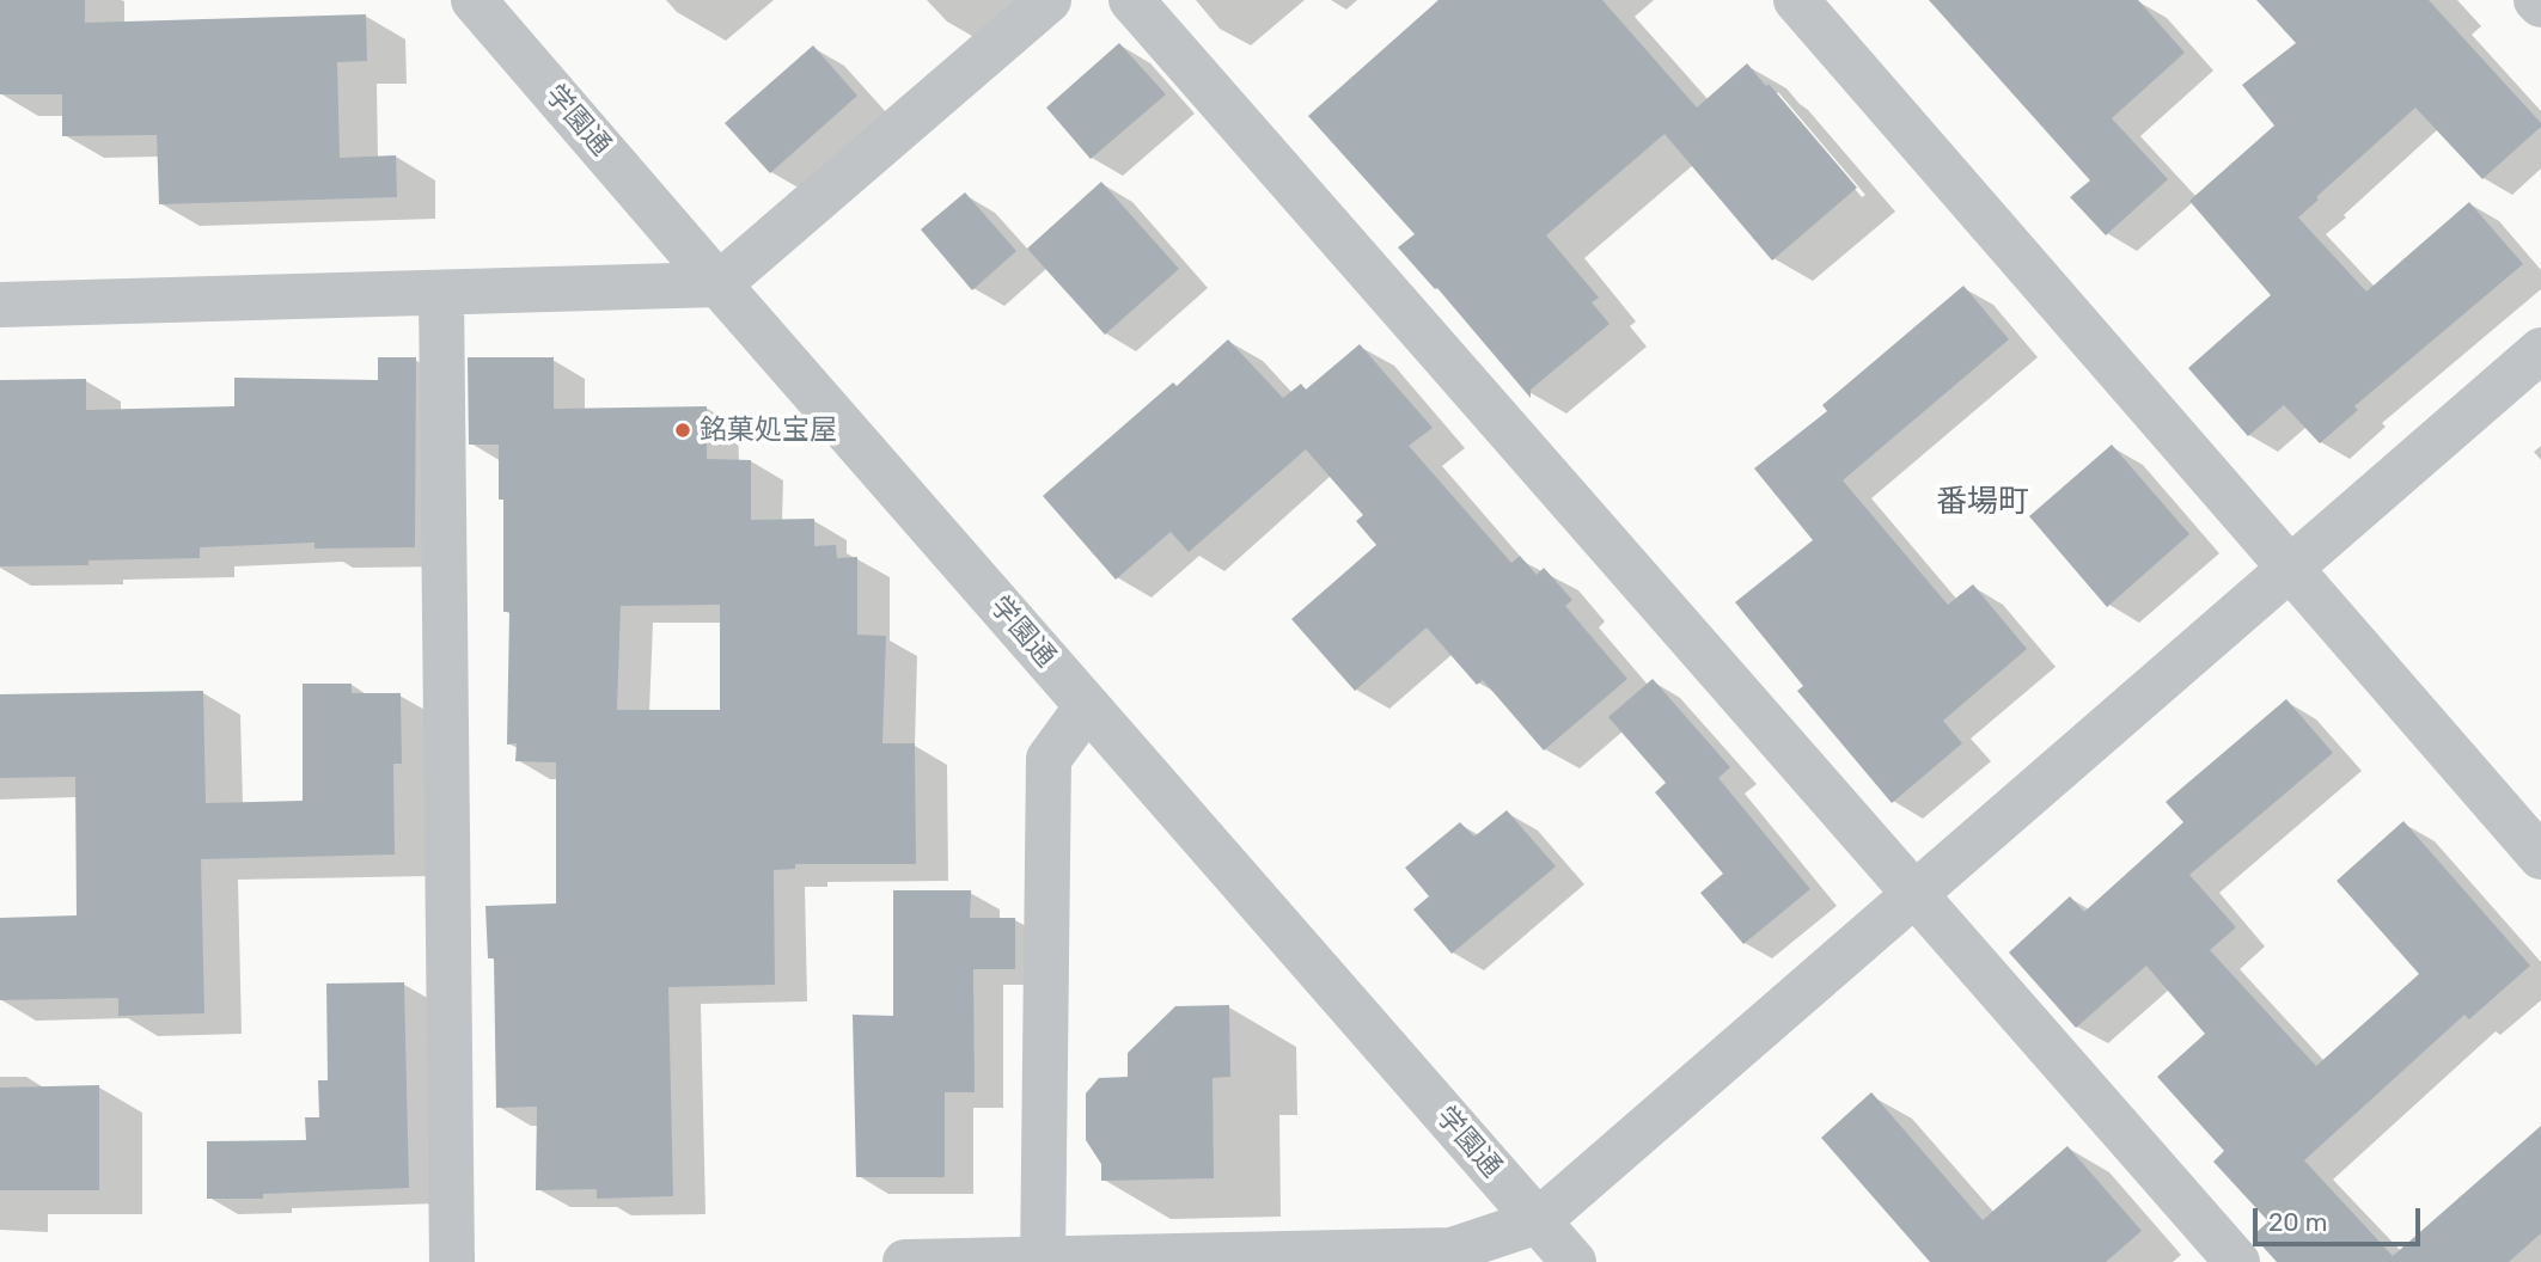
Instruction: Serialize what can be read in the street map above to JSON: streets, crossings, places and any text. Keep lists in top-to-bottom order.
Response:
{
  "streets": {
    "street": ["学園通"]
  },
  "districts": ["番場町"],
  "places": ["銘菓処宝屋"],
  "scale_bar": "20 m"
}
